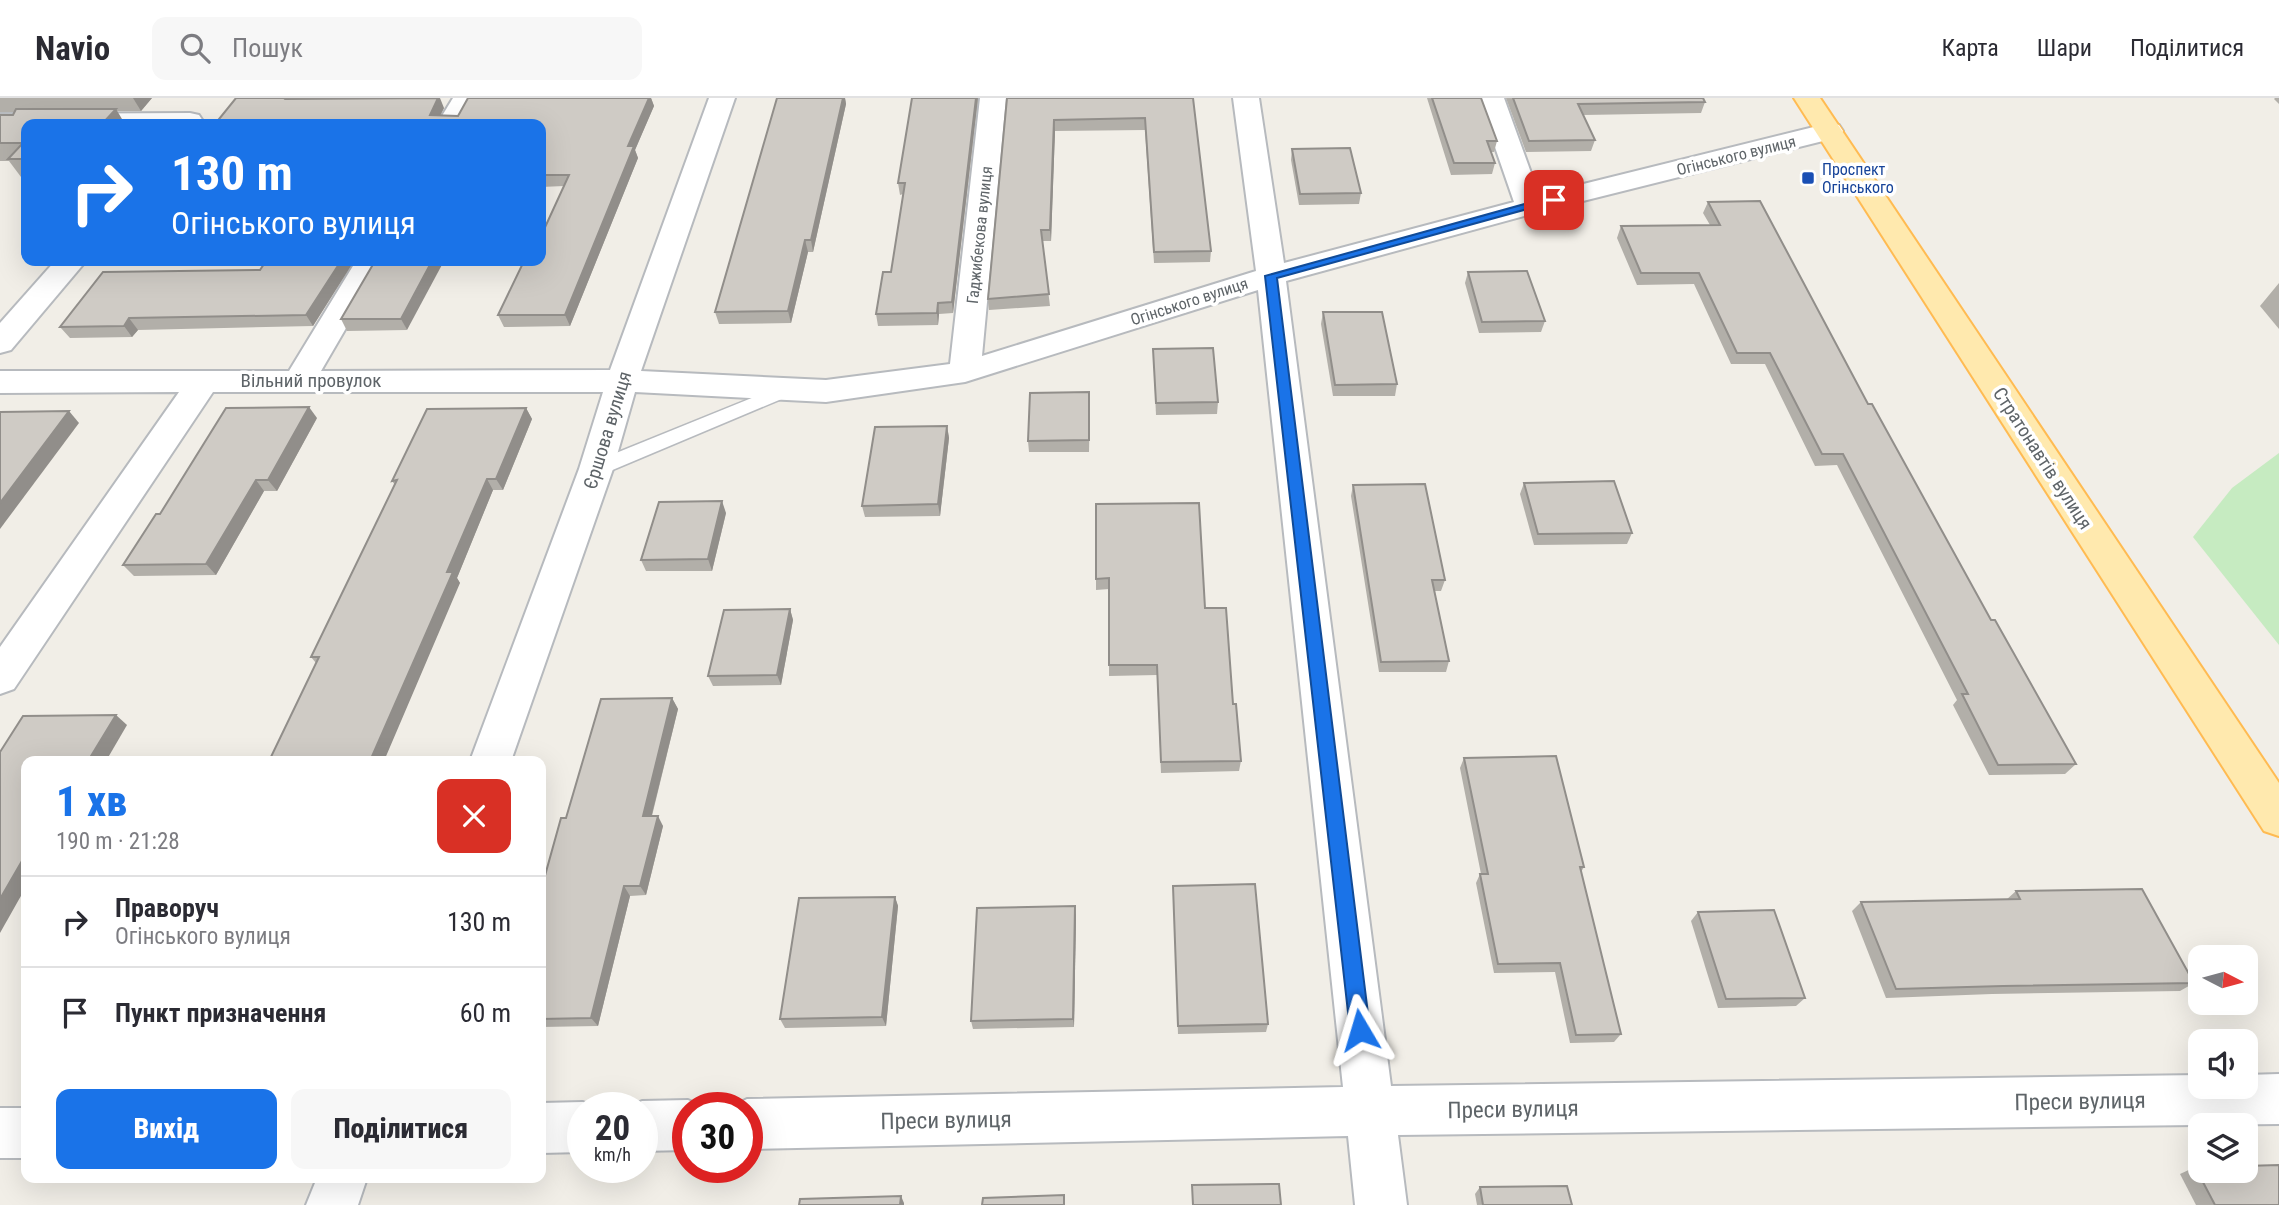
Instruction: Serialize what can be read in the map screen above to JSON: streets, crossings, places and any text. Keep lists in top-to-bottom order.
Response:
{
  "streets": {
    "main road": ["Стратонавтів вулиця"],
    "street": [
      "Огінського вулиця",
      "Гаджибекова вулиця",
      "Вільний провулок",
      "Єршова вулиця",
      "Преси вулиця"
    ]
  },
  "crossings": [
    ["Огінського вулиця", "Гаджибекова вулиця"],
    ["Огінського вулиця", "Вільний провулок"],
    ["Огінського вулиця", "Єршова вулиця"],
    ["Огінського вулиця", "Стратонавтів вулиця"],
    ["Вільний провулок", "Єршова вулиця"]
  ],
  "places": {
    "transit": ["Проспект Огінського"]
  },
  "north": "right",
  "page": {
    "header": "Navio",
    "search": "Пошук",
    "nav": ["Карта", "Шари", "Поділитися"],
    "turn": ["130 m", "Огінського вулиця"],
    "heading": ["1 хв", "190 m · 21:28"],
    "list": [
      {
        "name": "Праворуч",
        "note": "Огінського вулиця",
        "value": "130 m"
      },
      {
        "name": "Пункт призначення",
        "value": "60 m"
      }
    ],
    "buttons": ["Вихід", "Поділитися"],
    "speed": "20 km/h",
    "limit": "30"
  }
}
